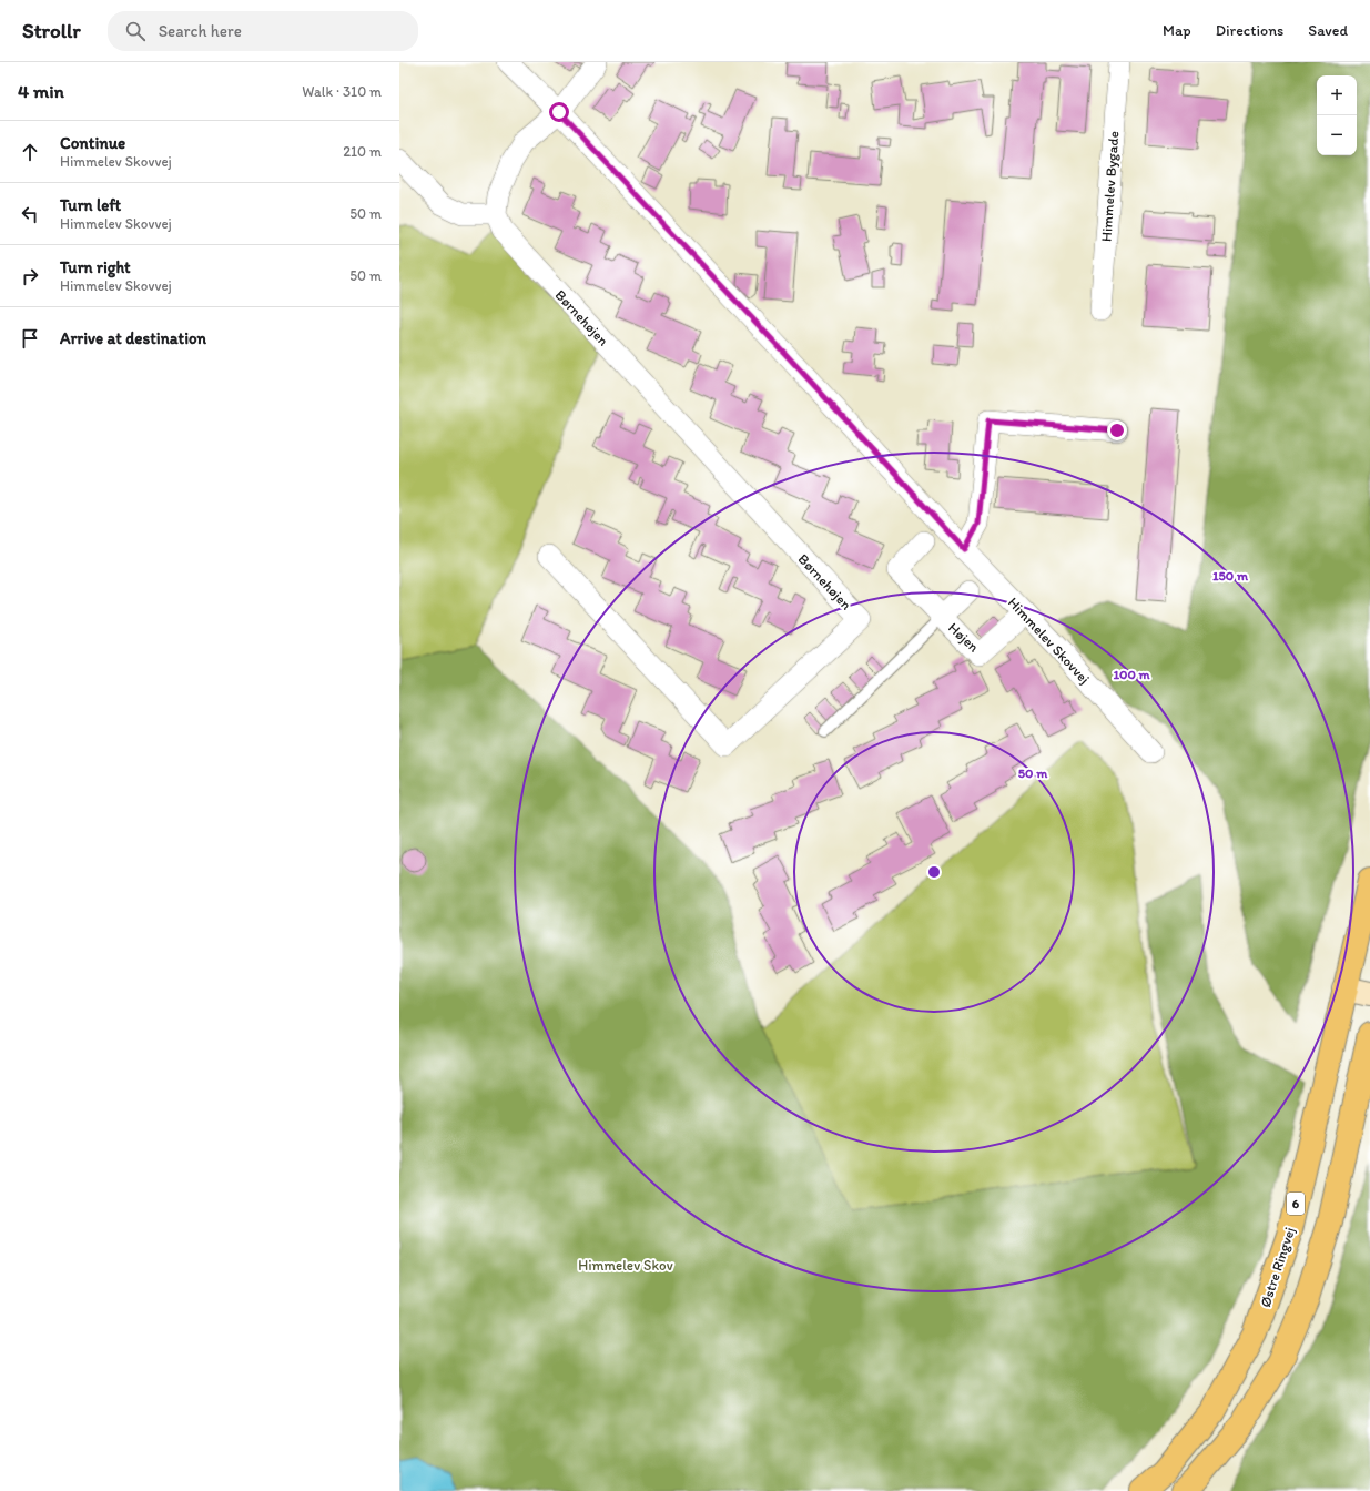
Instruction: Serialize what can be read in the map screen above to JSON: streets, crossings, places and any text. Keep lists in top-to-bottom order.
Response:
{
  "streets": {
    "main road": ["6", "Østre Ringvej"],
    "street": [
      "Himmelev Bygade",
      "Børnehøjen",
      "Højen",
      "Himmelev Skovvej"
    ]
  },
  "crossings": [
    ["Højen", "Himmelev Skovvej"]
  ],
  "parks": ["Himmelev Skov"],
  "page": {
    "header": "Strollr",
    "search": "Search here",
    "nav": ["Map", "Directions", "Saved"],
    "heading": ["4 min", "Walk · 310 m"],
    "map_buttons": ["+", "−"],
    "list": [
      ["Continue", "Himmelev Skovvej", "210 m"],
      ["Turn left", "Himmelev Skovvej", "50 m"],
      ["Turn right", "Himmelev Skovvej", "50 m"],
      "Arrive at destination"
    ]
  },
  "rings": ["150 m", "100 m", "50 m"]
}
